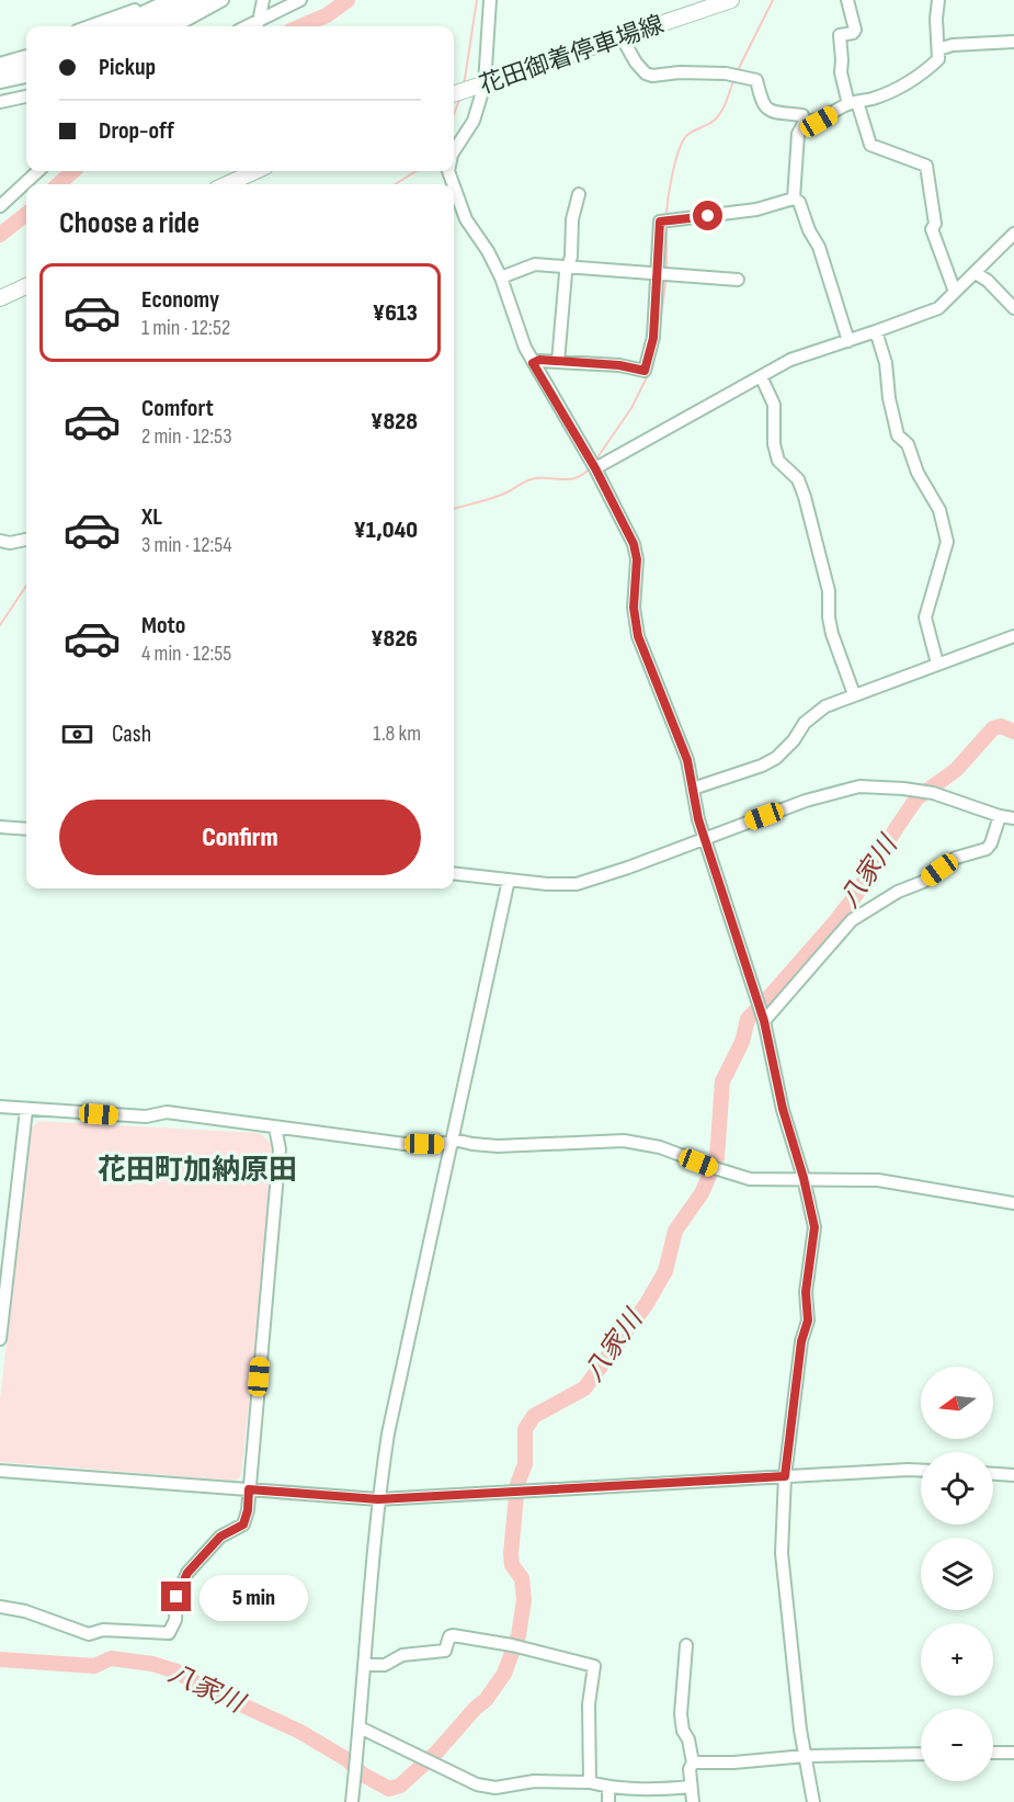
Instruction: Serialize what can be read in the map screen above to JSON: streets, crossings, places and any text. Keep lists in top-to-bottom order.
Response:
{
  "streets": {
    "main road": ["花田御着停車場線"]
  },
  "districts": ["花田町加納原田"],
  "water": ["八家川"],
  "north": "left",
  "page": {
    "banner": ["Pickup", "Drop-off"],
    "heading": "Choose a ride",
    "list": [
      {
        "name": "Economy",
        "note": "1 min · 12:52",
        "value": "¥613"
      },
      {
        "name": "Comfort",
        "note": "2 min · 12:53",
        "value": "¥828"
      },
      {
        "name": "XL",
        "note": "3 min · 12:54",
        "value": "¥1,040"
      },
      {
        "name": "Moto",
        "note": "4 min · 12:55",
        "value": "¥826"
      }
    ],
    "pay": ["Cash", "1.8 km"],
    "buttons": "Confirm",
    "map_buttons": ["+", "−"],
    "bubble": "5 min"
  }
}
